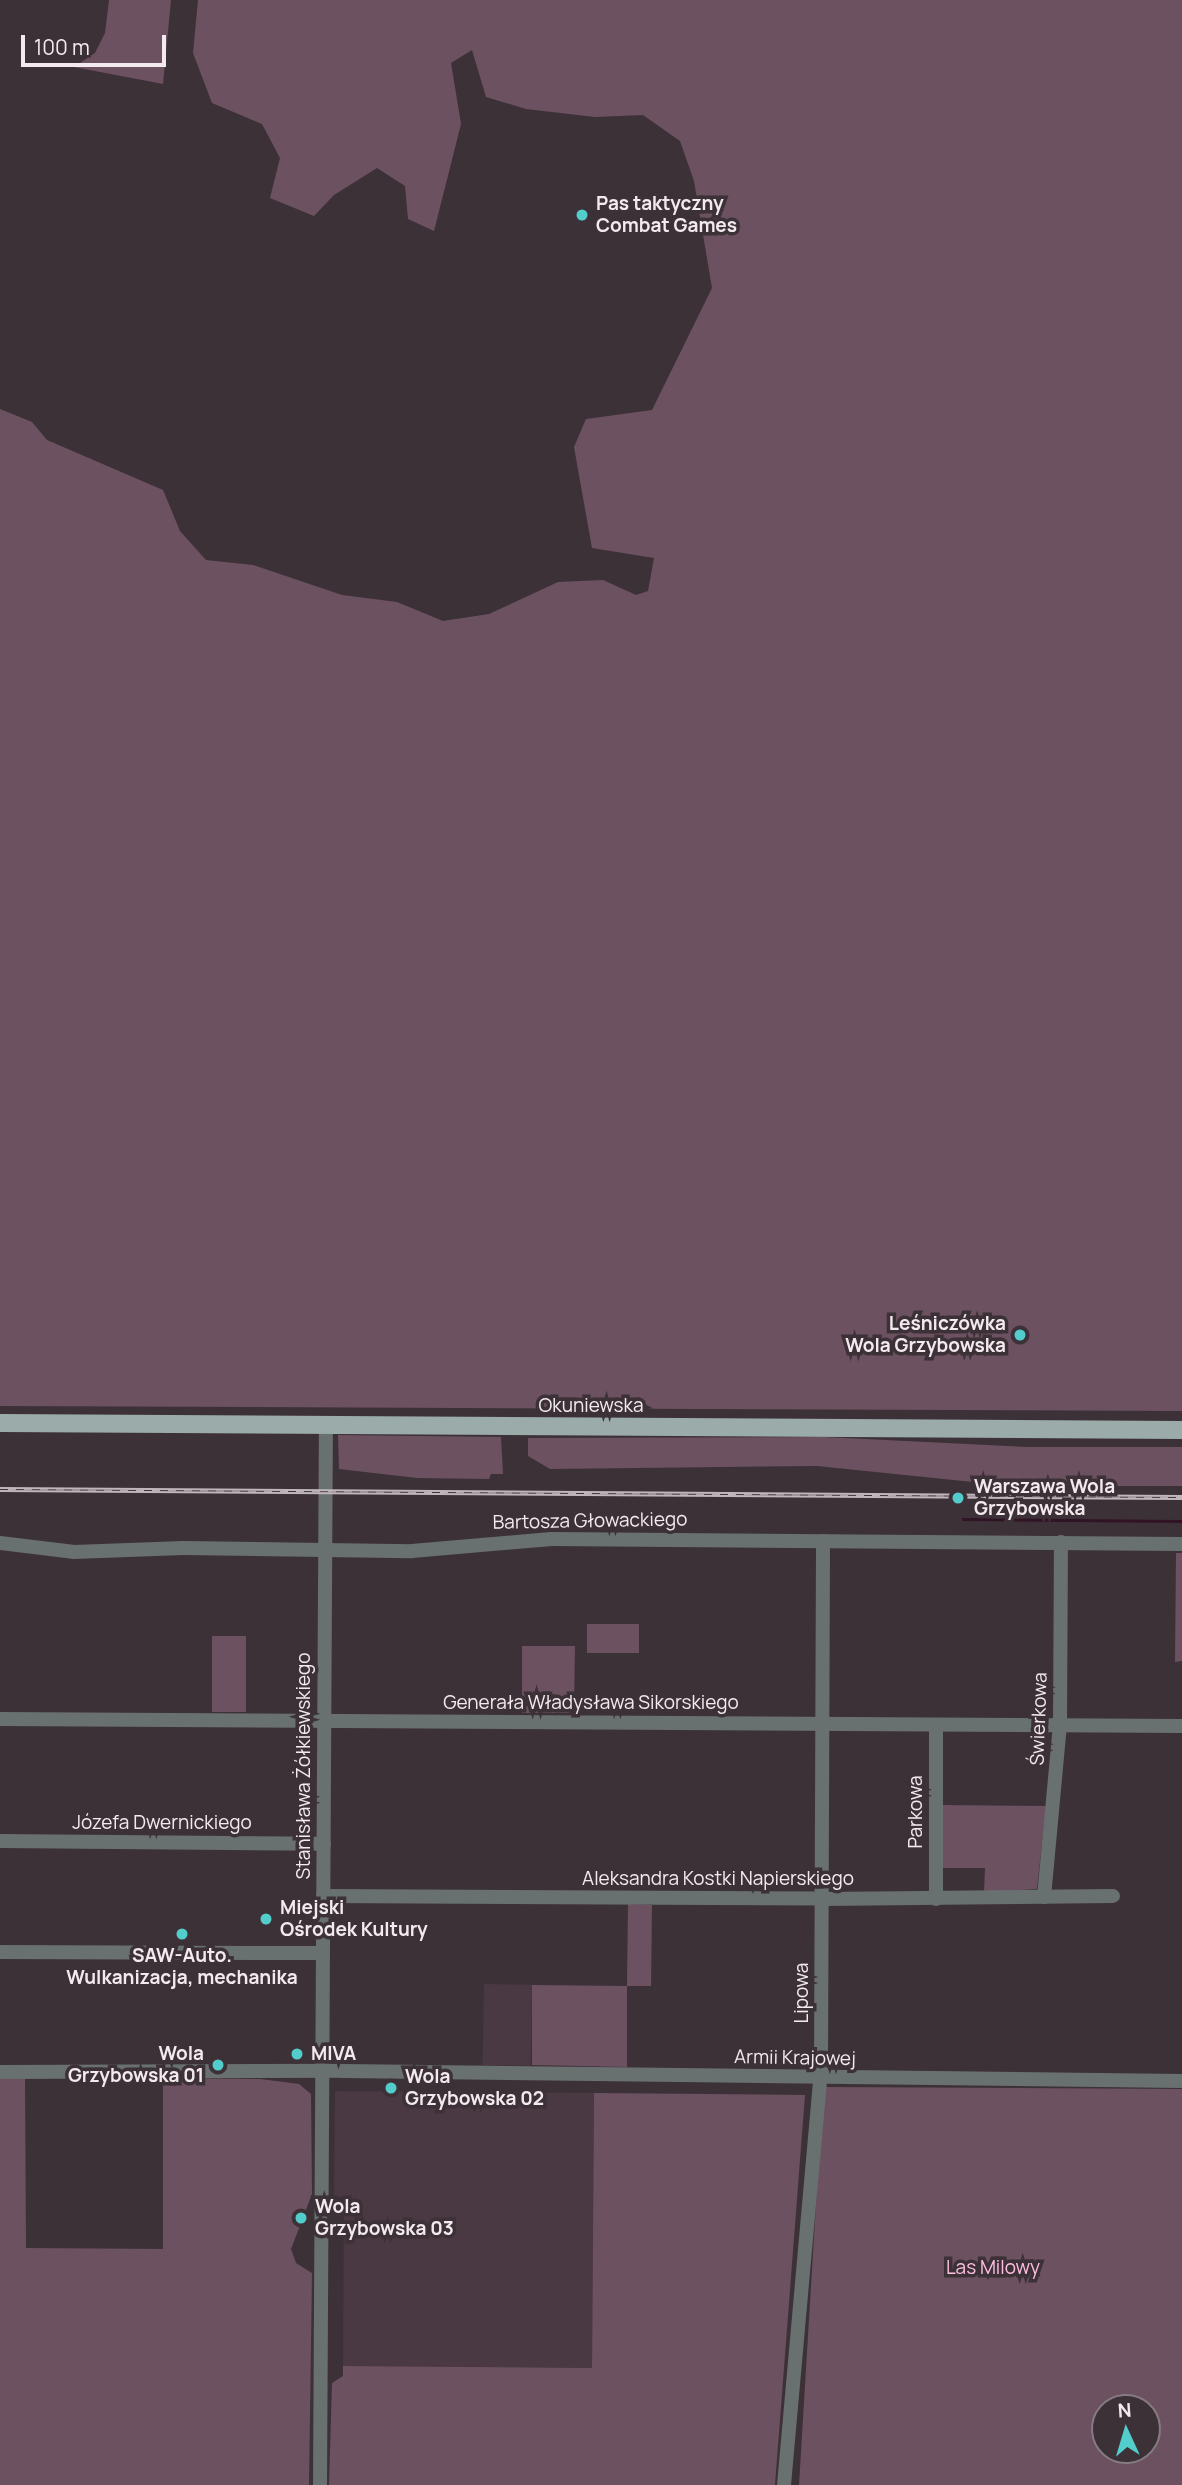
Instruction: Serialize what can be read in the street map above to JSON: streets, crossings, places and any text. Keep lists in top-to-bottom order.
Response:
{
  "streets": {
    "main road": ["Okuniewska"],
    "street": [
      "Bartosza Głowackiego",
      "Generała Władysława Sikorskiego",
      "Świerkowa",
      "Stanisława Żółkiewskiego",
      "Parkowa",
      "Józefa Dwernickiego",
      "Aleksandra Kostki Napierskiego",
      "Lipowa",
      "Armii Krajowej"
    ]
  },
  "crossings": [
    ["Okuniewska", "Stanisława Żółkiewskiego"],
    ["Bartosza Głowackiego", "Świerkowa"],
    ["Bartosza Głowackiego", "Stanisława Żółkiewskiego"],
    ["Bartosza Głowackiego", "Lipowa"],
    ["Generała Władysława Sikorskiego", "Świerkowa"],
    ["Generała Władysława Sikorskiego", "Stanisława Żółkiewskiego"],
    ["Generała Władysława Sikorskiego", "Parkowa"],
    ["Generała Władysława Sikorskiego", "Lipowa"],
    ["Świerkowa", "Aleksandra Kostki Napierskiego"],
    ["Stanisława Żółkiewskiego", "Józefa Dwernickiego"],
    ["Stanisława Żółkiewskiego", "Aleksandra Kostki Napierskiego"],
    ["Stanisława Żółkiewskiego", "Armii Krajowej"],
    ["Parkowa", "Aleksandra Kostki Napierskiego"],
    ["Aleksandra Kostki Napierskiego", "Lipowa"],
    ["Lipowa", "Armii Krajowej"]
  ],
  "parks": ["Las Milowy"],
  "places": [
    "Pas taktyczny Combat Games",
    "Leśniczówka Wola Grzybowska",
    "Warszawa Wola Grzybowska",
    "Miejski Ośrodek Kultury",
    "SAW-Auto. Wulkanizacja, mechanika",
    "MIVA",
    "Wola Grzybowska 01",
    "Wola Grzybowska 02",
    "Wola Grzybowska 03"
  ],
  "scale_bar": "100 m",
  "north": "top"
}
